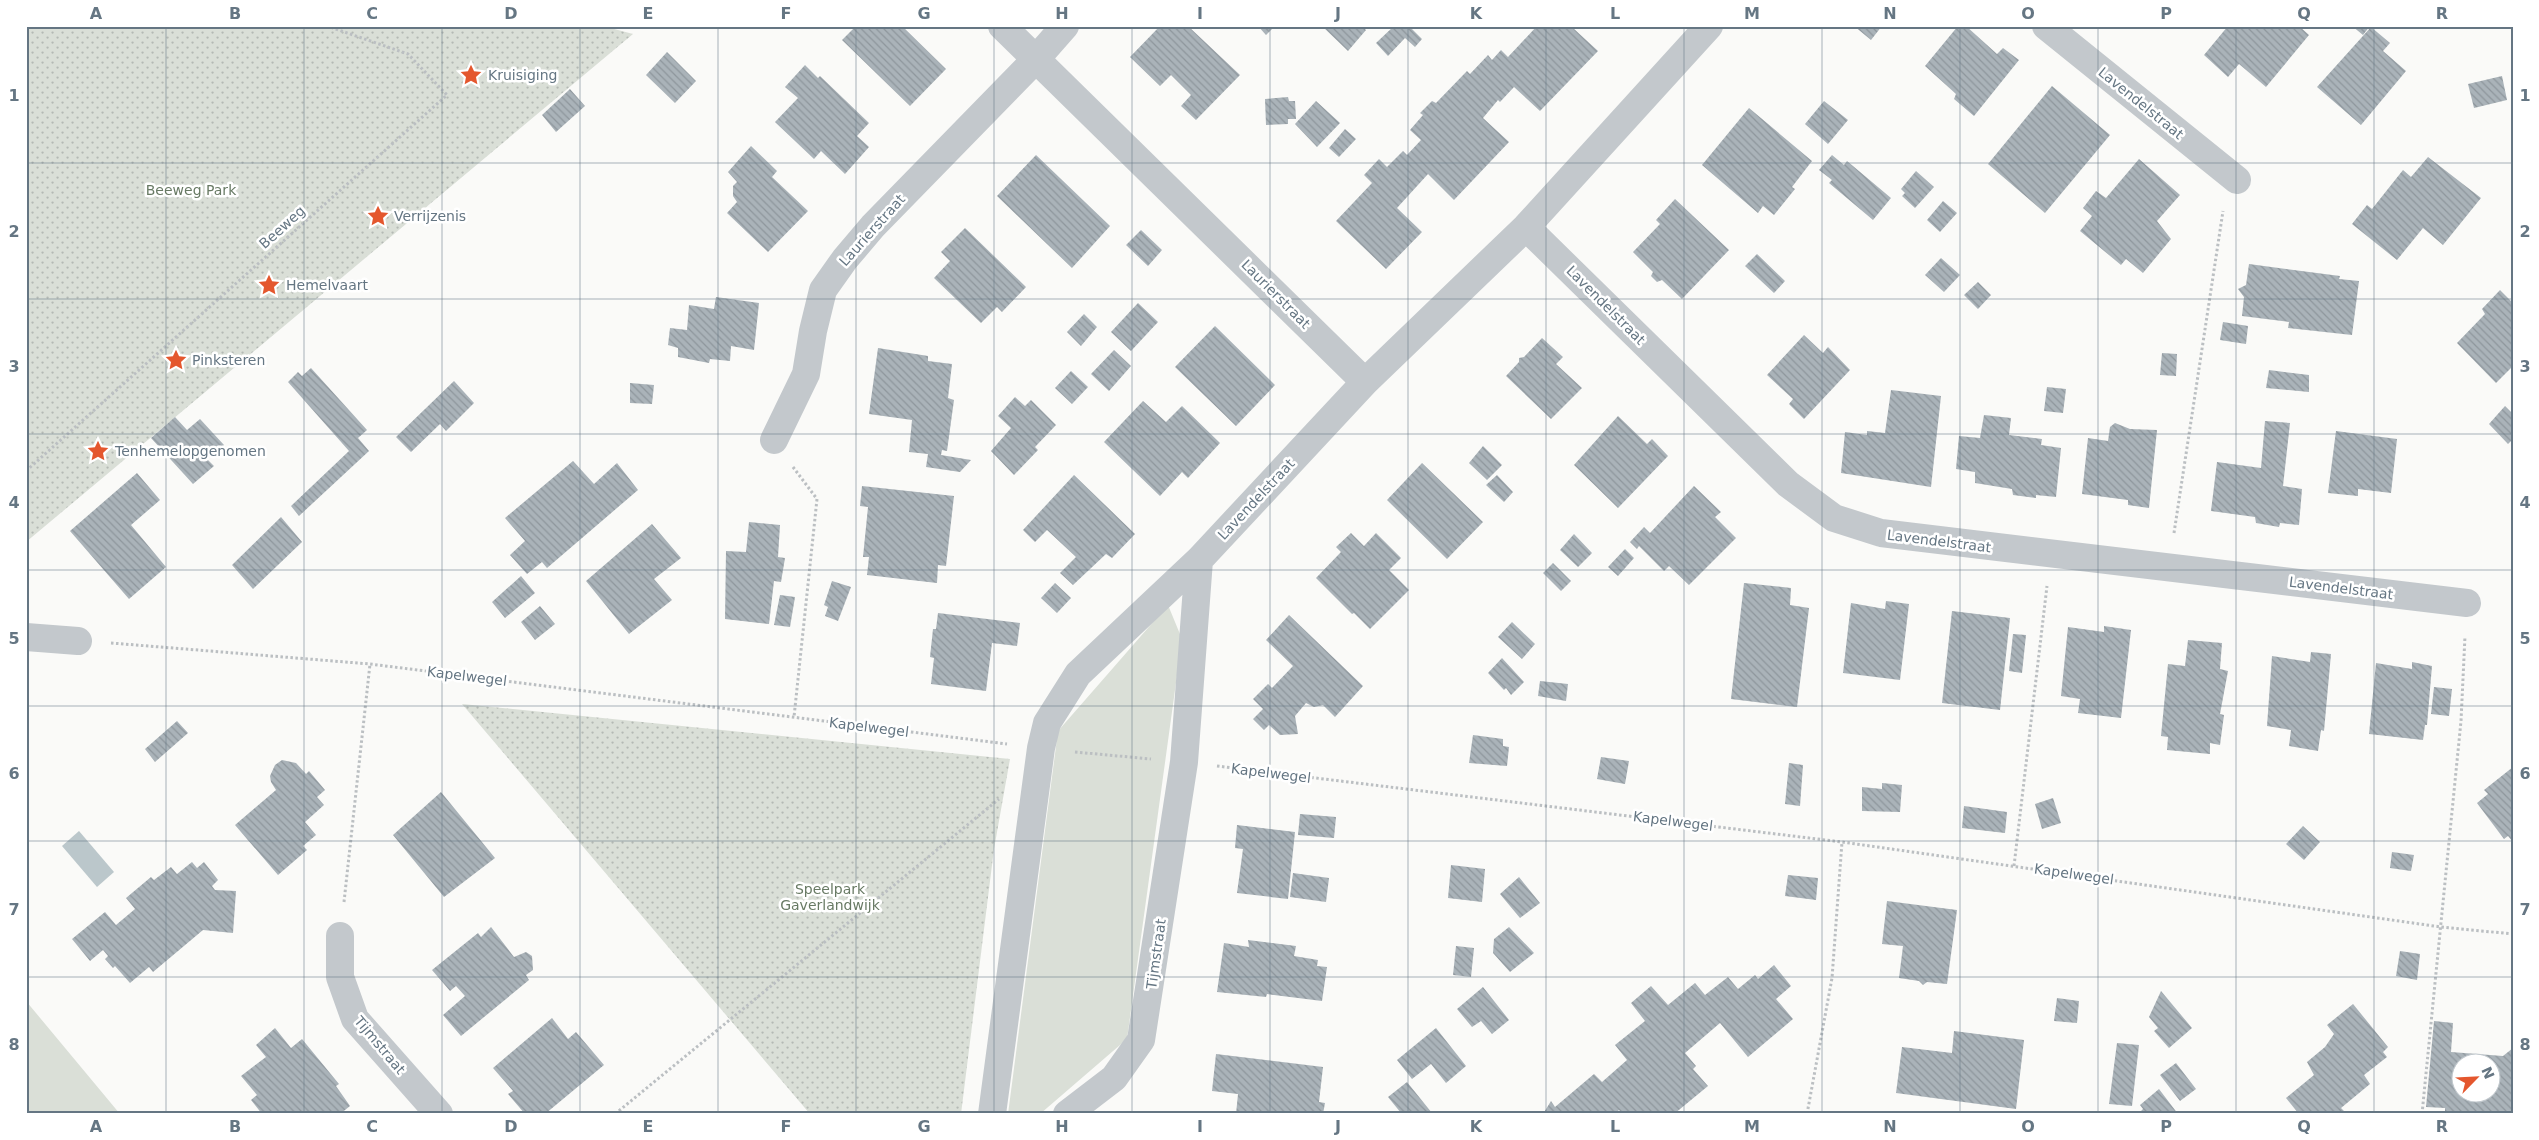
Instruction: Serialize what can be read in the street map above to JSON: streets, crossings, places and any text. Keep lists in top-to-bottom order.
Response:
{
  "streets": {
    "street": ["Lavendelstraat", "Laurierstraat", "Tijmstraat"],
    "path": ["Beeweg", "Kapelwegel"]
  },
  "crossings": [
    ["Lavendelstraat", "Laurierstraat"],
    ["Lavendelstraat", "Kapelwegel"],
    ["Kapelwegel", "Tijmstraat"]
  ],
  "parks": ["Beeweg Park", "Speelpark Gaverlandwijk"],
  "places": {
    "place": [
      "Kruisiging",
      "Verrijzenis",
      "Hemelvaart",
      "Pinksteren",
      "Tenhemelopgenomen"
    ]
  },
  "north": "top right",
  "grid": {
    "columns": [
      "A",
      "B",
      "C",
      "D",
      "E",
      "F",
      "G",
      "H",
      "I",
      "J",
      "K",
      "L",
      "M",
      "N",
      "O",
      "P",
      "Q",
      "R"
    ],
    "rows": [
      "1",
      "2",
      "3",
      "4",
      "5",
      "6",
      "7",
      "8"
    ]
  }
}
